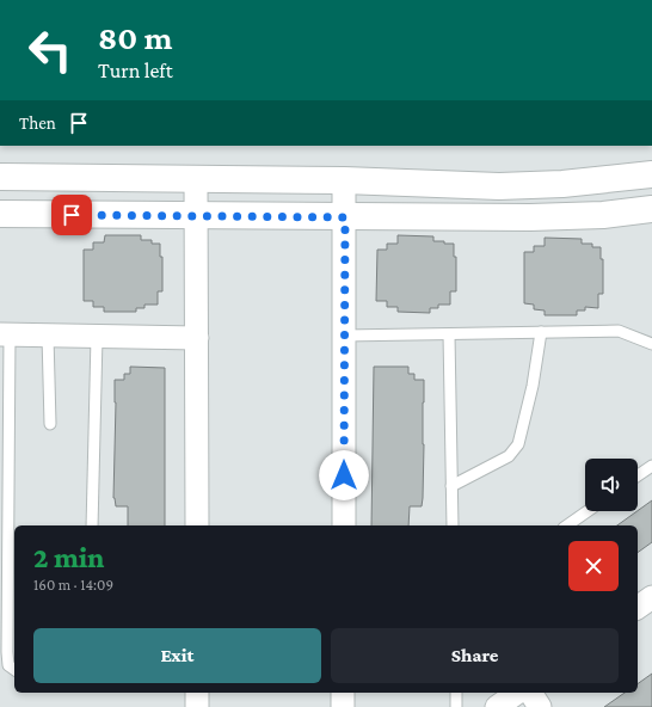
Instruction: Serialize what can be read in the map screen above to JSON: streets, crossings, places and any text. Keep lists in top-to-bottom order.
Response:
{
  "page": {
    "turn": ["80 m", "Turn left"],
    "then": "Then",
    "heading": ["2 min", "160 m · 14:09"],
    "buttons": ["Exit", "Share"]
  }
}
